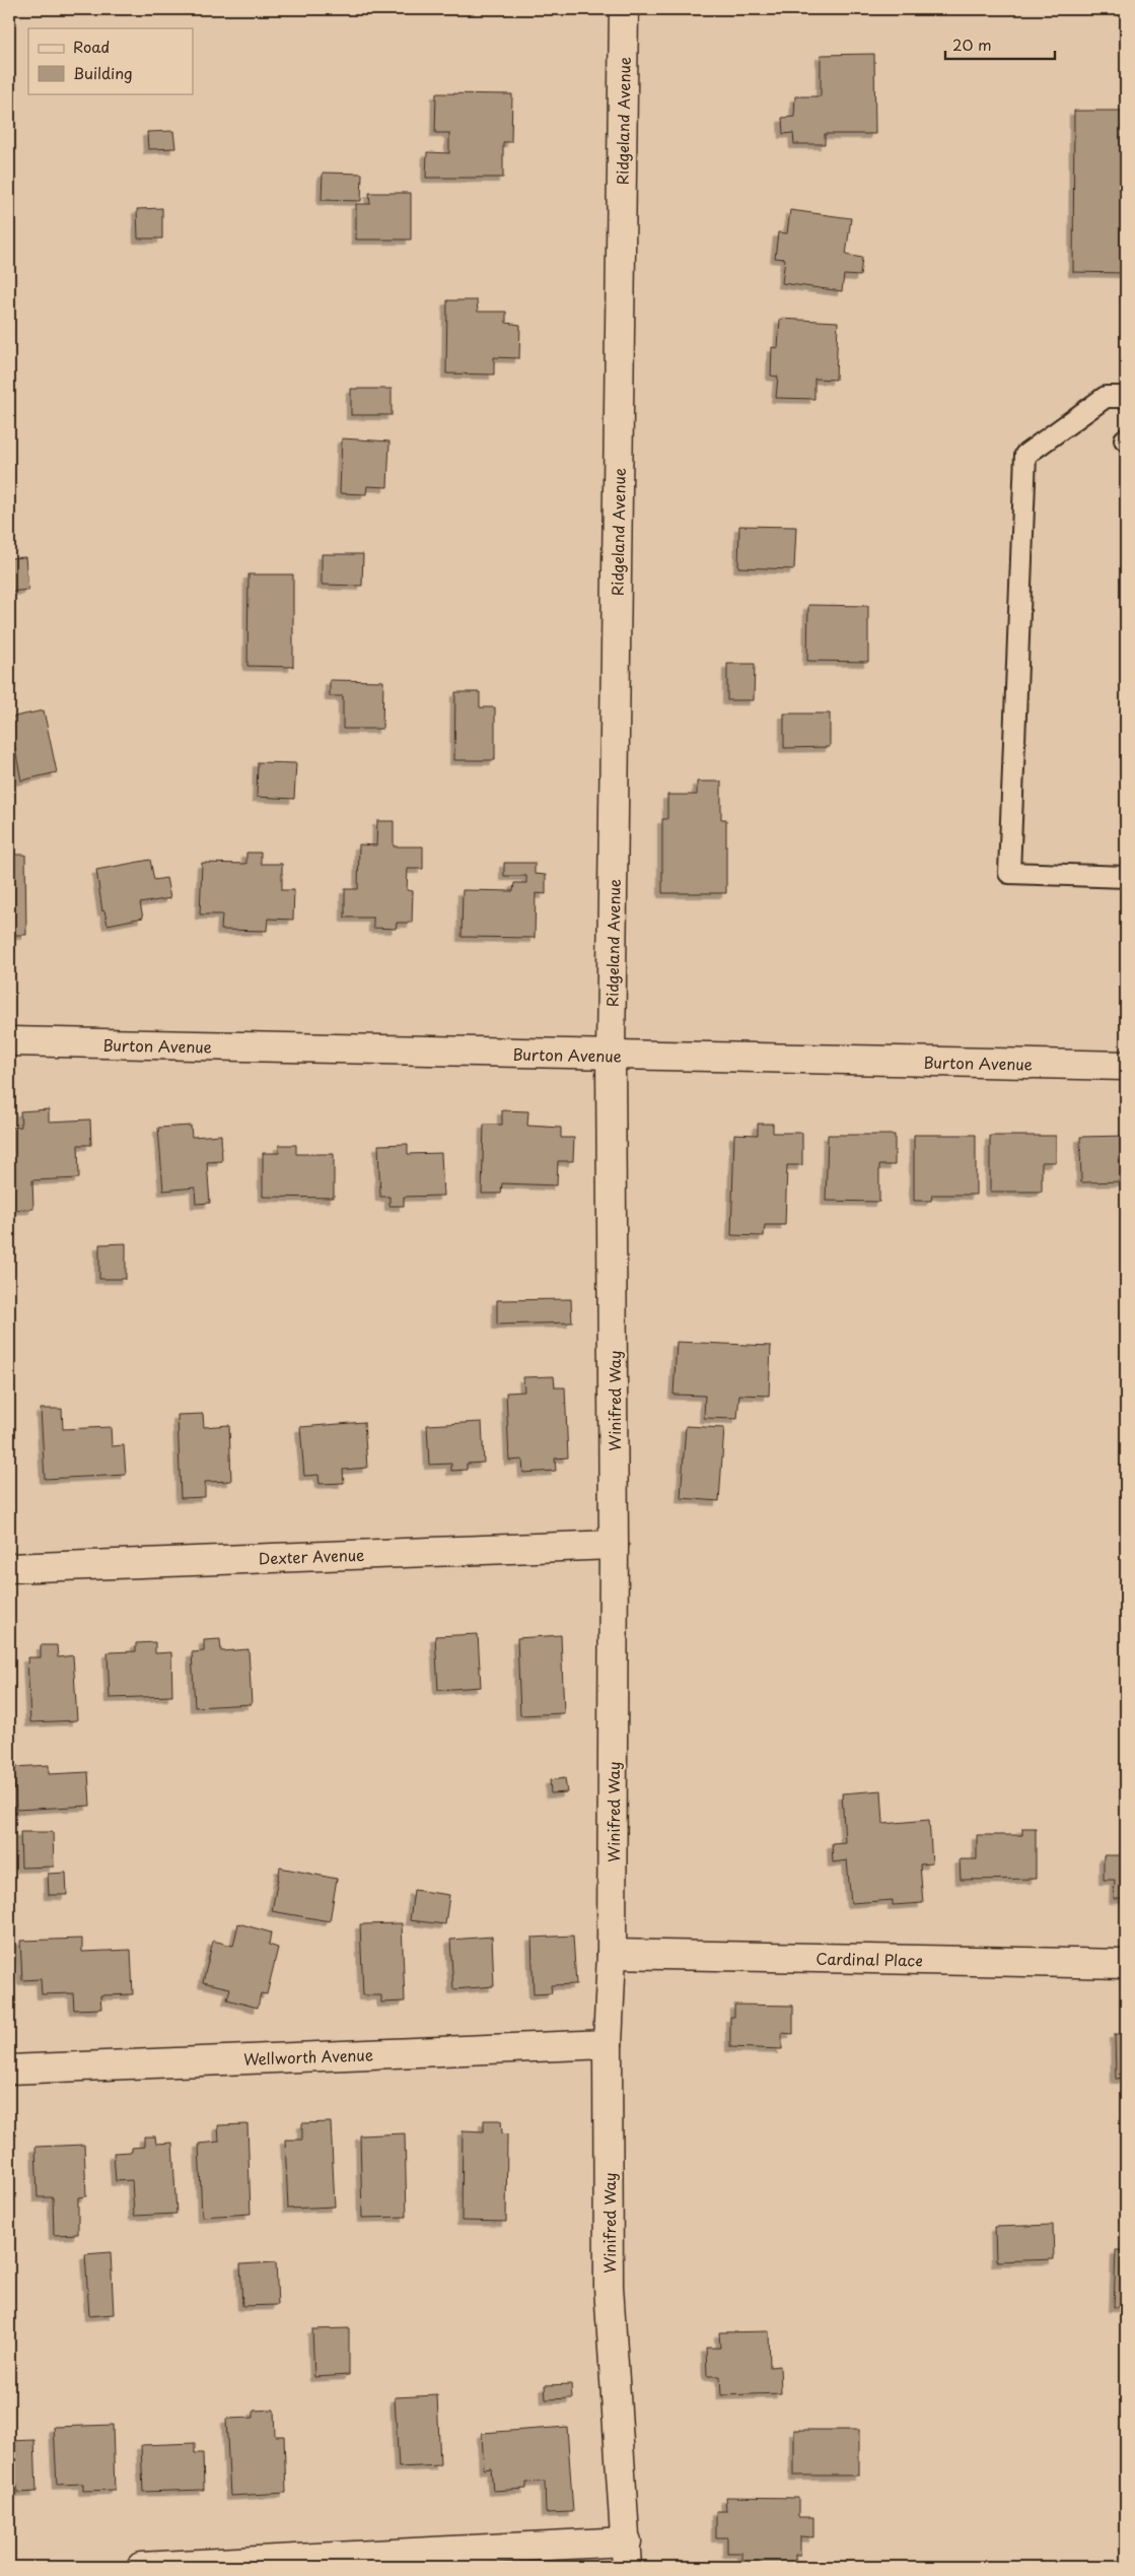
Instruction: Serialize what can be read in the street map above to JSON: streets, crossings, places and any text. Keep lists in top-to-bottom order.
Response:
{
  "streets": {
    "street": [
      "Ridgeland Avenue",
      "Burton Avenue",
      "Winifred Way",
      "Dexter Avenue",
      "Cardinal Place",
      "Wellworth Avenue"
    ]
  },
  "crossings": [
    ["Ridgeland Avenue", "Burton Avenue"],
    ["Ridgeland Avenue", "Winifred Way"],
    ["Burton Avenue", "Winifred Way"],
    ["Winifred Way", "Dexter Avenue"],
    ["Winifred Way", "Cardinal Place"],
    ["Winifred Way", "Wellworth Avenue"]
  ],
  "legend": ["Road", "Building"],
  "scale_bar": "20 m"
}
